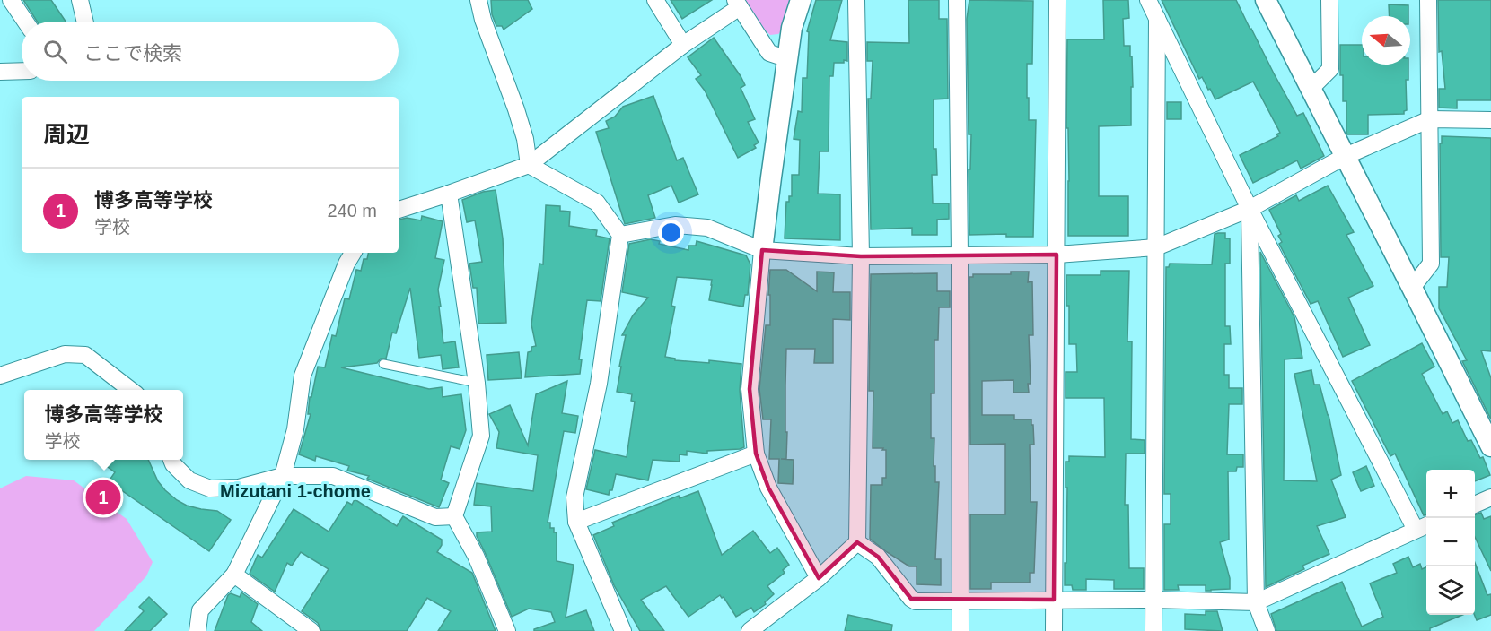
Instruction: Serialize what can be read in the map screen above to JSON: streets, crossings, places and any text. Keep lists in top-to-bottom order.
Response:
{
  "districts": ["Mizutani 1-chome"],
  "north": "left",
  "page": {
    "search": "ここで検索",
    "heading": "周辺",
    "list": [
      {
        "mark": "1",
        "name": "博多高等学校",
        "note": "学校",
        "value": "240 m"
      }
    ],
    "popup": ["博多高等学校", "学校"],
    "map_buttons": ["+", "−"],
    "pins": "1"
  }
}
